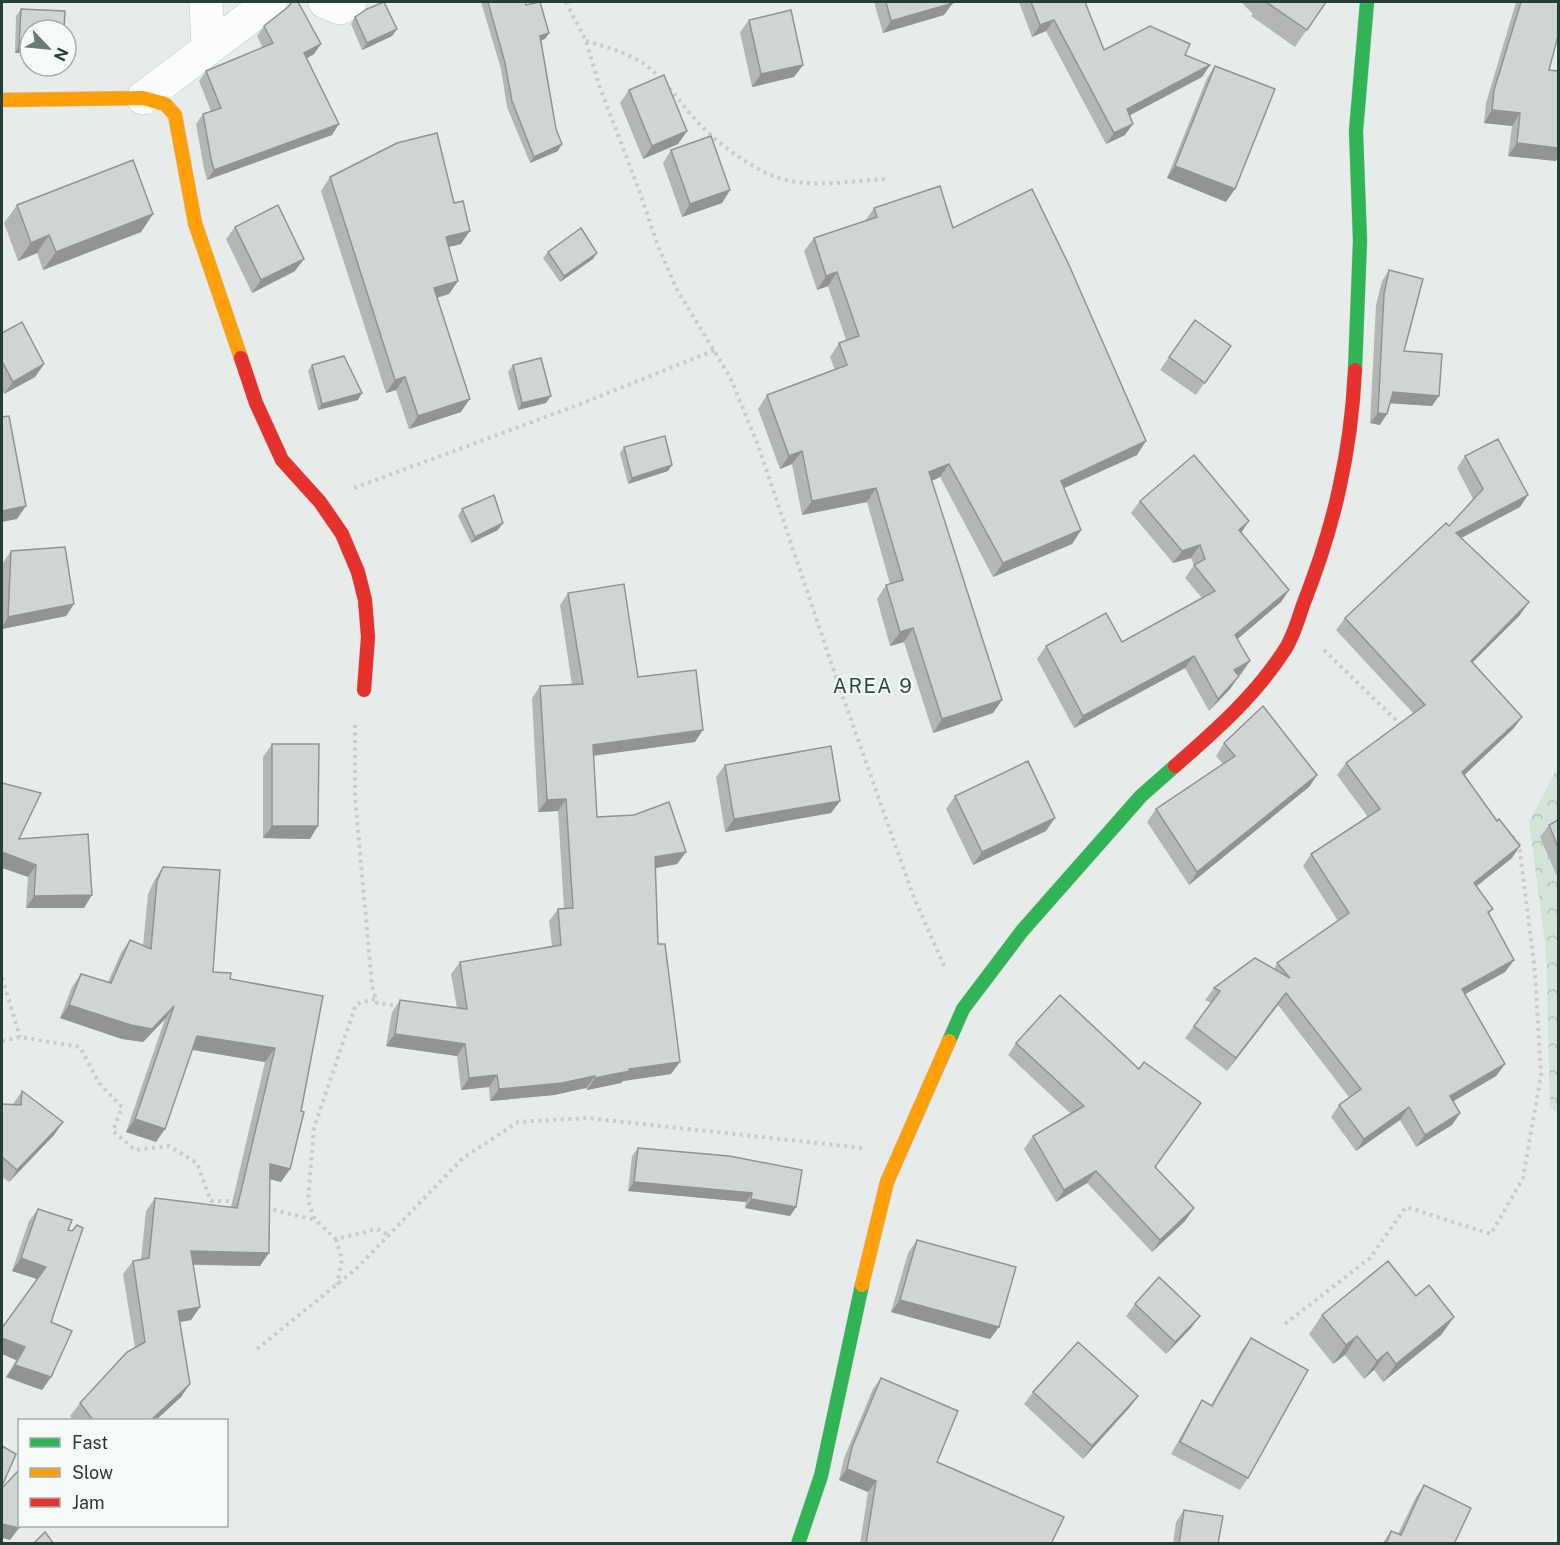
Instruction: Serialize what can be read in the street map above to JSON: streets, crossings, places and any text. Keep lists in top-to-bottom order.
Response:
{
  "districts": ["AREA 9"],
  "legend": ["Fast", "Slow", "Jam"],
  "north": "bottom right"
}
